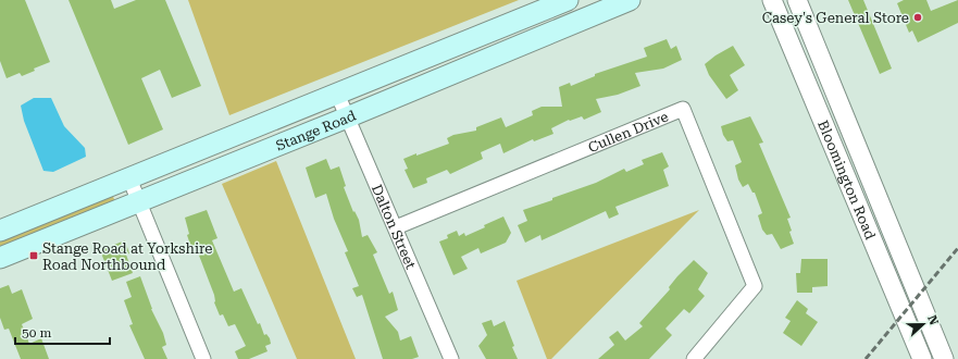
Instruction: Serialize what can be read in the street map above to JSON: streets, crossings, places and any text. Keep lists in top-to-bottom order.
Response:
{
  "streets": {
    "main road": ["Stange Road"],
    "street": ["Cullen Drive", "Bloomington Road", "Dalton Street"]
  },
  "crossings": [
    ["Stange Road", "Dalton Street"],
    ["Cullen Drive", "Dalton Street"]
  ],
  "places": {
    "other": ["Casey's General Store"],
    "transit": ["Stange Road at Yorkshire Road Northbound"]
  },
  "scale_bar": "50 m",
  "north": "right"
}
